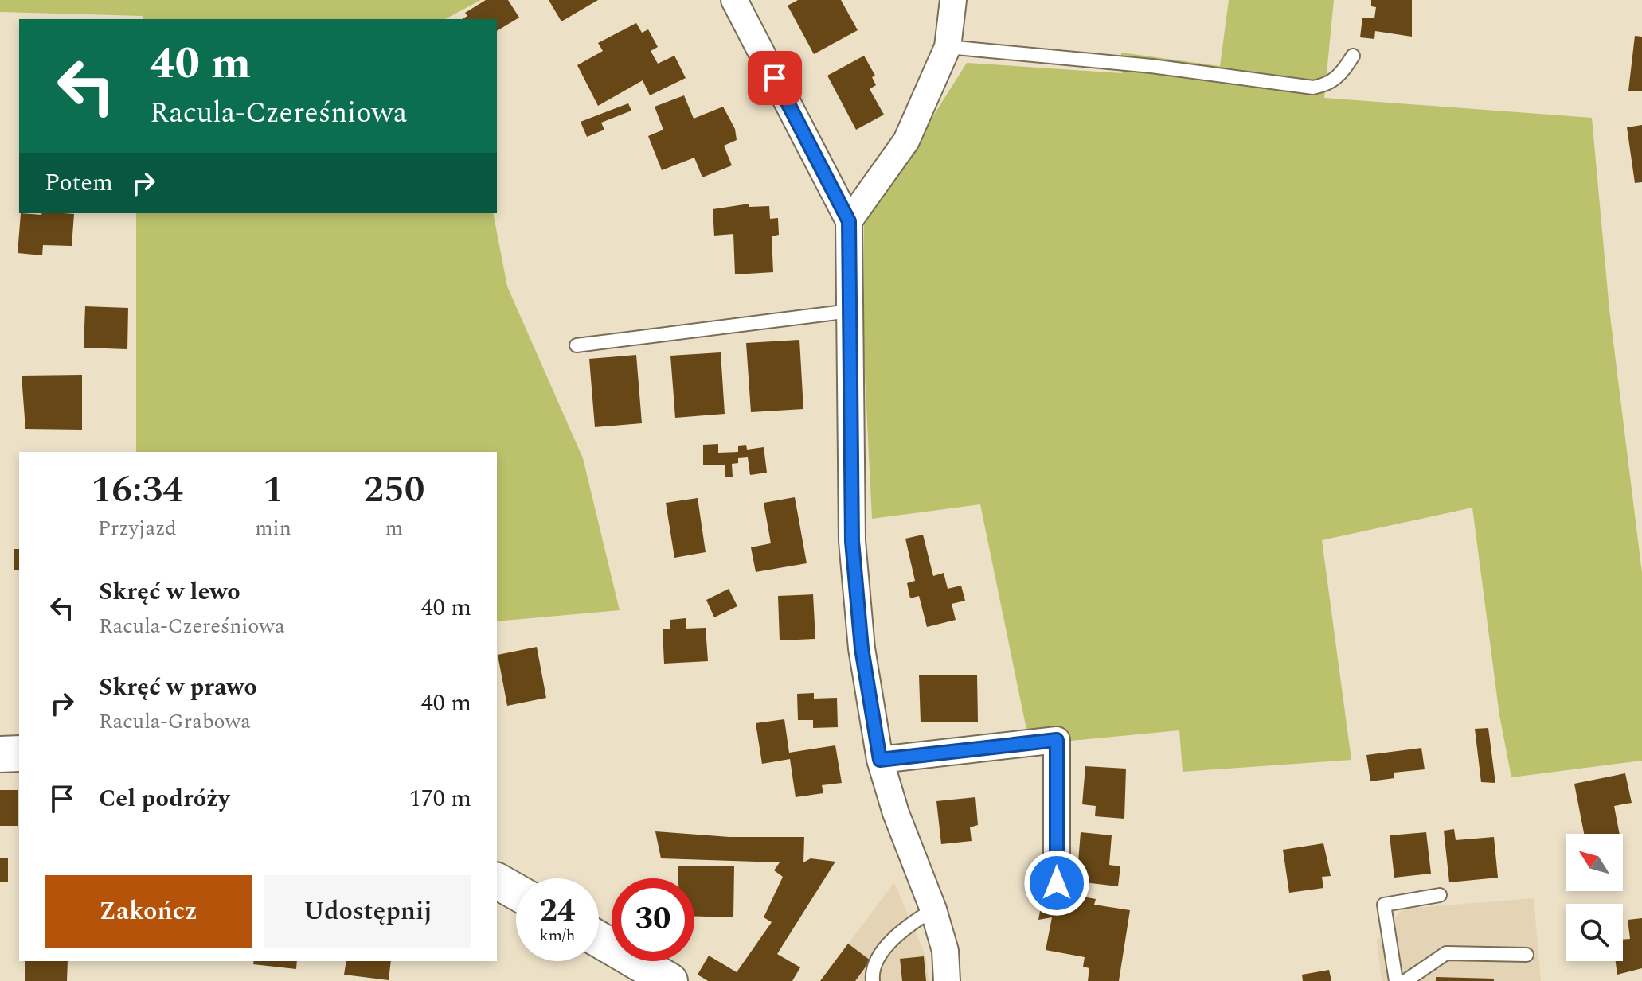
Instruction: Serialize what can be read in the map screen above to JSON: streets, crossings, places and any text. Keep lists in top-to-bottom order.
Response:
{
  "north": "top left",
  "page": {
    "turn": ["40 m", "Racula-Czereśniowa"],
    "then": "Potem",
    "eta": [
      "16:34",
      "Przyjazd",
      "1",
      "min",
      "250",
      "m"
    ],
    "list": [
      {
        "name": "Skręć w lewo",
        "note": "Racula-Czereśniowa",
        "value": "40 m"
      },
      {
        "name": "Skręć w prawo",
        "note": "Racula-Grabowa",
        "value": "40 m"
      },
      {
        "name": "Cel podróży",
        "value": "170 m"
      }
    ],
    "buttons": ["Zakończ", "Udostępnij"],
    "speed": "24 km/h",
    "limit": "30"
  }
}
